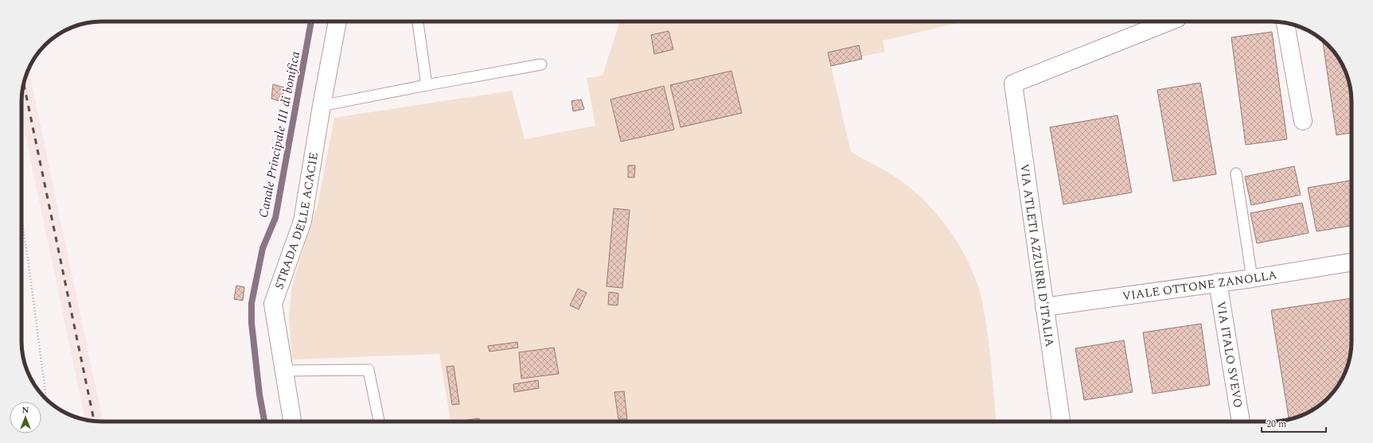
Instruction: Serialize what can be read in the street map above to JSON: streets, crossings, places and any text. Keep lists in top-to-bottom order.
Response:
{
  "streets": {
    "street": [
      "STRADA DELLE ACACIE",
      "VIA ATLETI AZZURRI D'ITALIA",
      "VIALE OTTONE ZANOLLA",
      "VIA ITALO SVEVO"
    ]
  },
  "crossings": [
    ["VIA ATLETI AZZURRI D'ITALIA", "VIALE OTTONE ZANOLLA"],
    ["VIALE OTTONE ZANOLLA", "VIA ITALO SVEVO"]
  ],
  "water": ["Canale Principale III di bonifica"],
  "scale_bar": "20 m",
  "north": "top"
}
